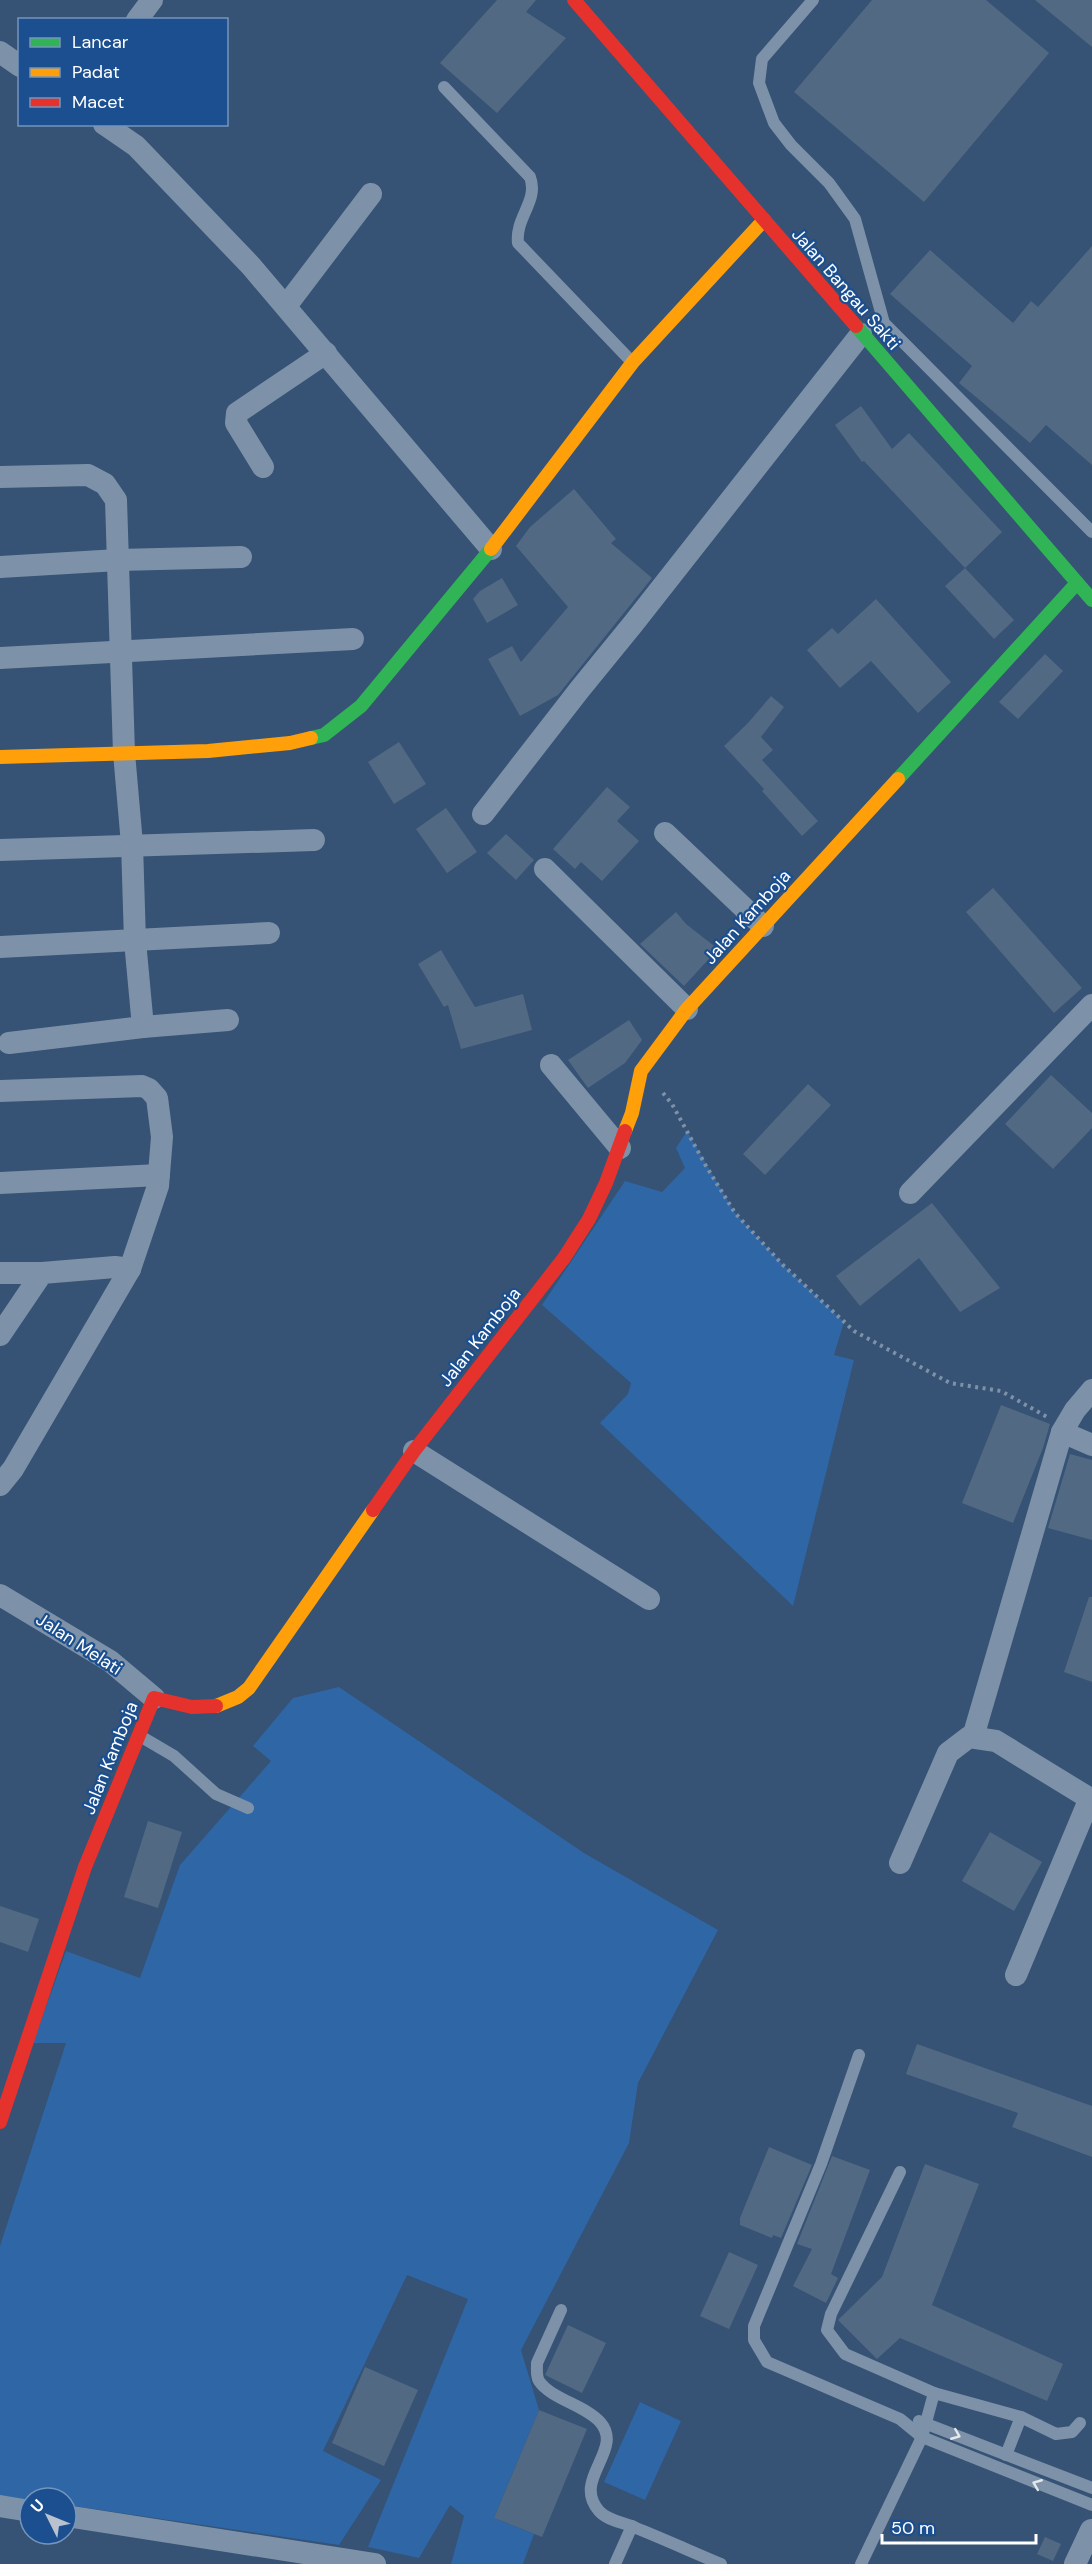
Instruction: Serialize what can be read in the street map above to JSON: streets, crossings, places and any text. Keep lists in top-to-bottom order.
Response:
{
  "streets": {
    "street": ["Jalan Bangau Sakti", "Jalan Kamboja", "Jalan Melati"]
  },
  "crossings": [
    ["Jalan Bangau Sakti", "Jalan Kamboja"],
    ["Jalan Kamboja", "Jalan Melati"]
  ],
  "legend": ["Lancar", "Padat", "Macet"],
  "scale_bar": "50 m",
  "north": "top left"
}
